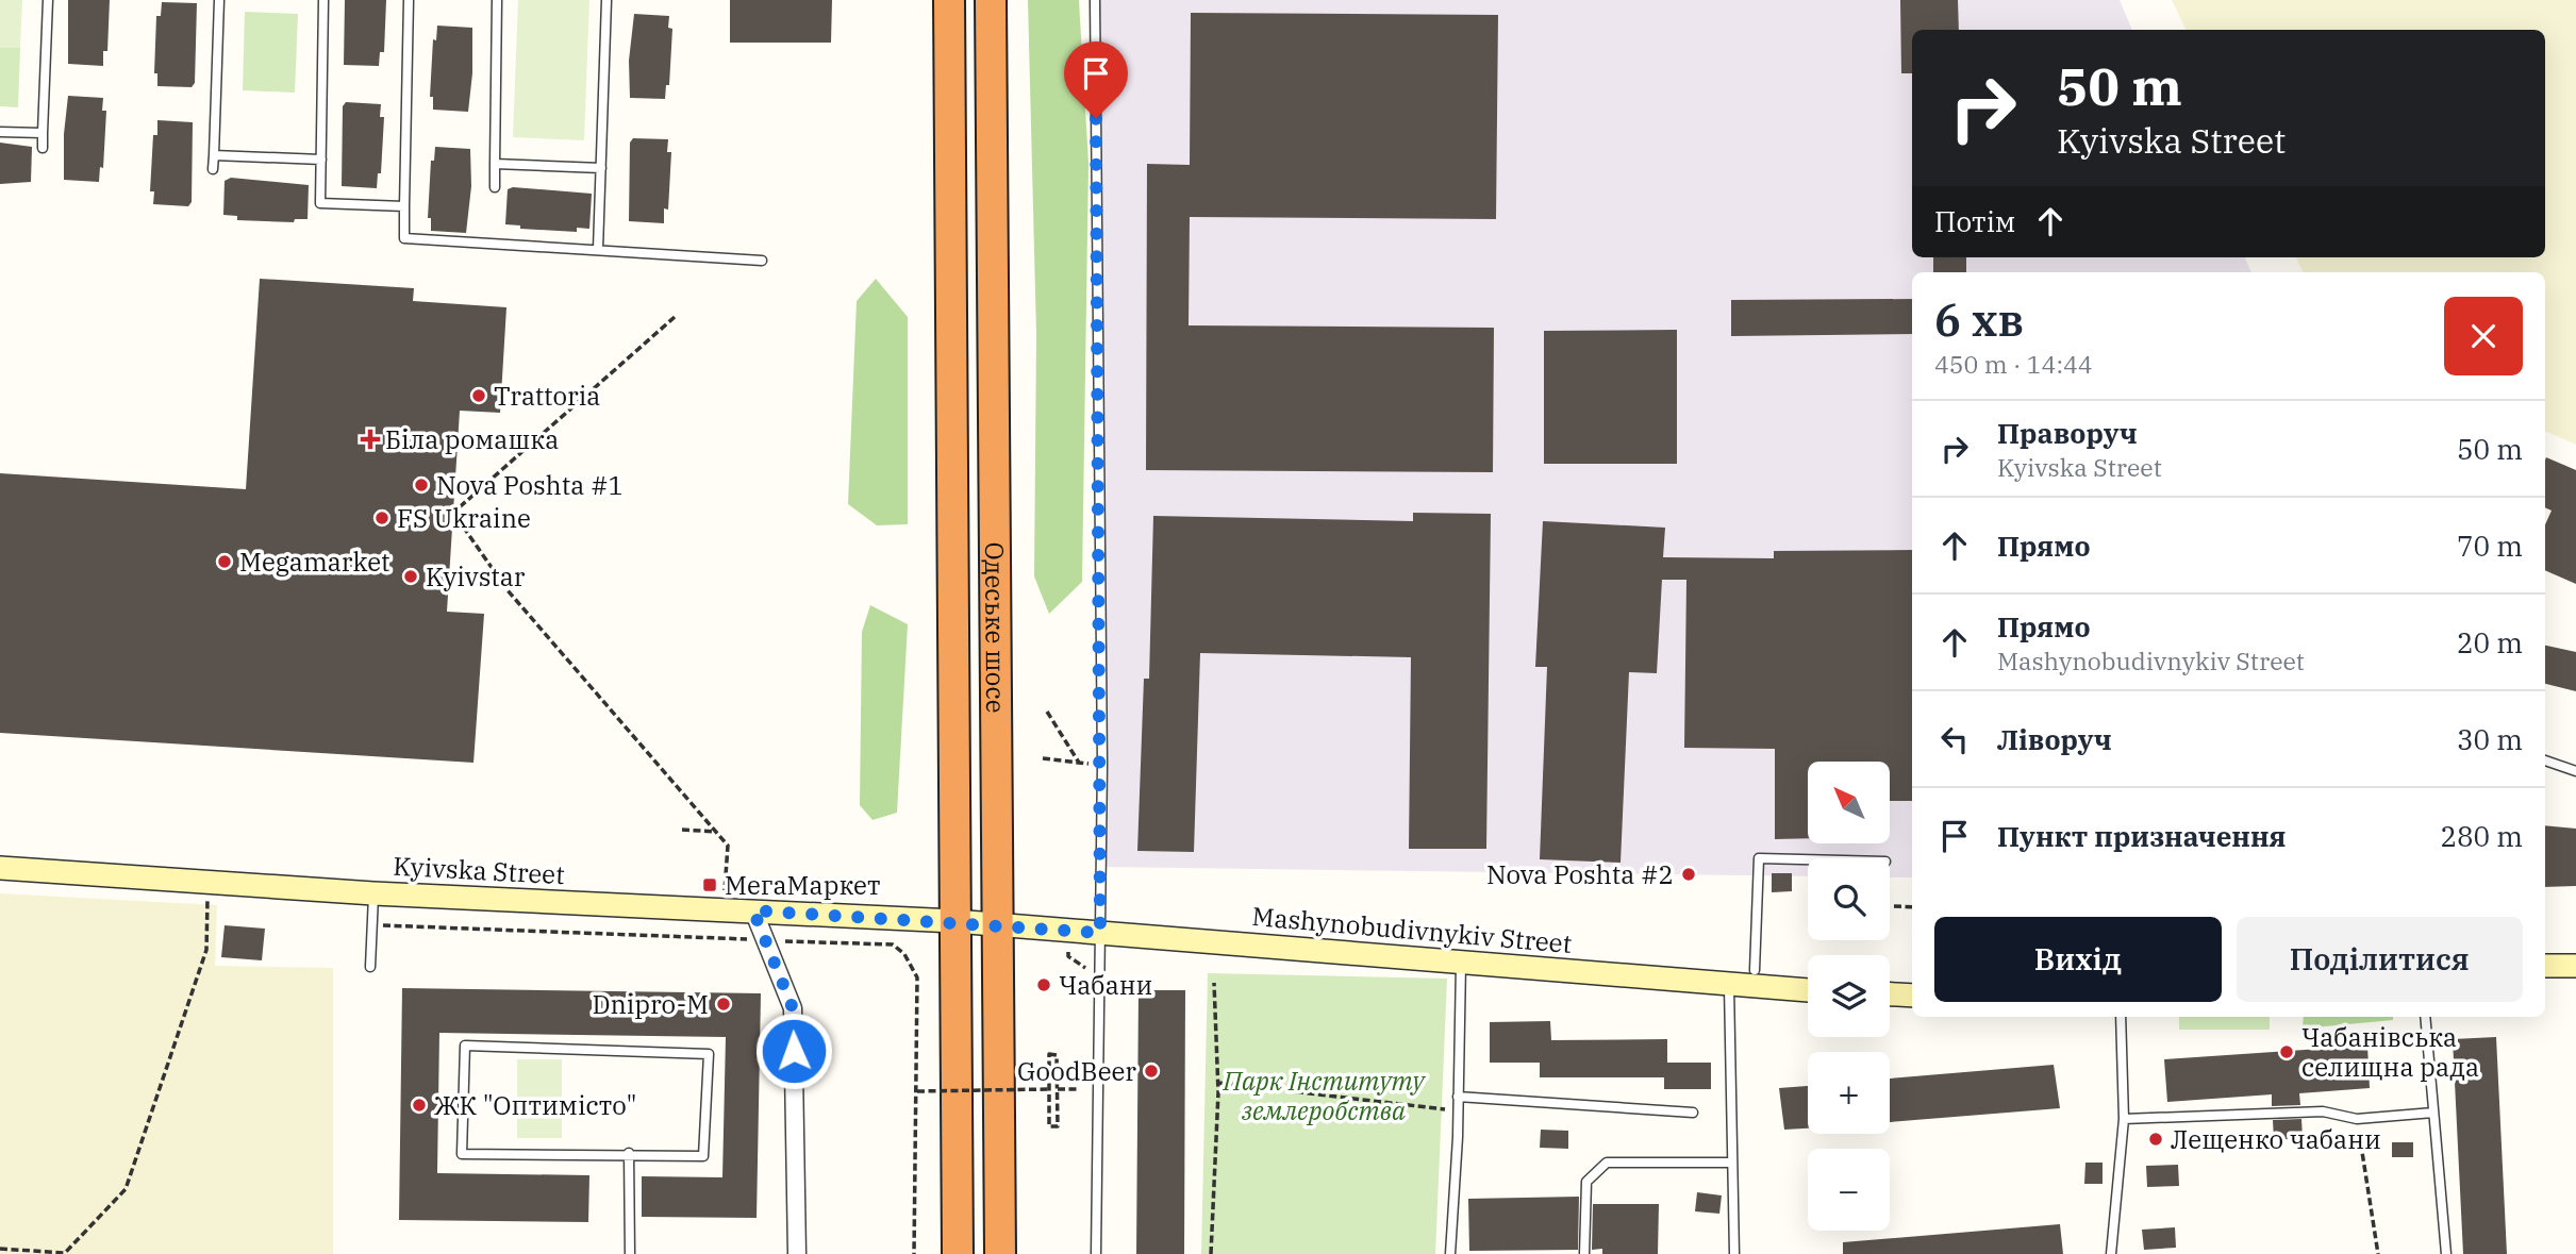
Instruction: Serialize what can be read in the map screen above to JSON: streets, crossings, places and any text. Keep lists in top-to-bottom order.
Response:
{
  "streets": {
    "highway": ["Одеське шосе"],
    "street": ["Kyivska Street", "Mashynobudivnykiv Street"]
  },
  "crossings": [
    ["Одеське шосе", "Kyivska Street"],
    ["Одеське шосе", "Mashynobudivnykiv Street"],
    ["Kyivska Street", "Mashynobudivnykiv Street"]
  ],
  "parks": ["Парк Інституту землеробства"],
  "places": {
    "other": [
      "Trattoria",
      "Nova Poshta #1",
      "FS Ukraine",
      "Megamarket",
      "Kyivstar",
      "Nova Poshta #2",
      "Чабани",
      "Dnipro-M",
      "Чабанівська селищна рада",
      "GoodBeer",
      "ЖК \"Оптимісто\"",
      "Лещенко чабани"
    ],
    "health": ["Біла ромашка"],
    "transit": ["МегаМаркет"]
  },
  "north": "top left",
  "page": {
    "turn": ["50 m", "Kyivska Street"],
    "then": "Потім",
    "heading": ["6 хв", "450 m · 14:44"],
    "list": [
      {
        "name": "Праворуч",
        "note": "Kyivska Street",
        "value": "50 m"
      },
      {
        "name": "Прямо",
        "value": "70 m"
      },
      {
        "name": "Прямо",
        "note": "Mashynobudivnykiv Street",
        "value": "20 m"
      },
      {
        "name": "Ліворуч",
        "value": "30 m"
      },
      {
        "name": "Пункт призначення",
        "value": "280 m"
      }
    ],
    "map_buttons": ["+", "−"],
    "buttons": ["Вихід", "Поділитися"]
  }
}
